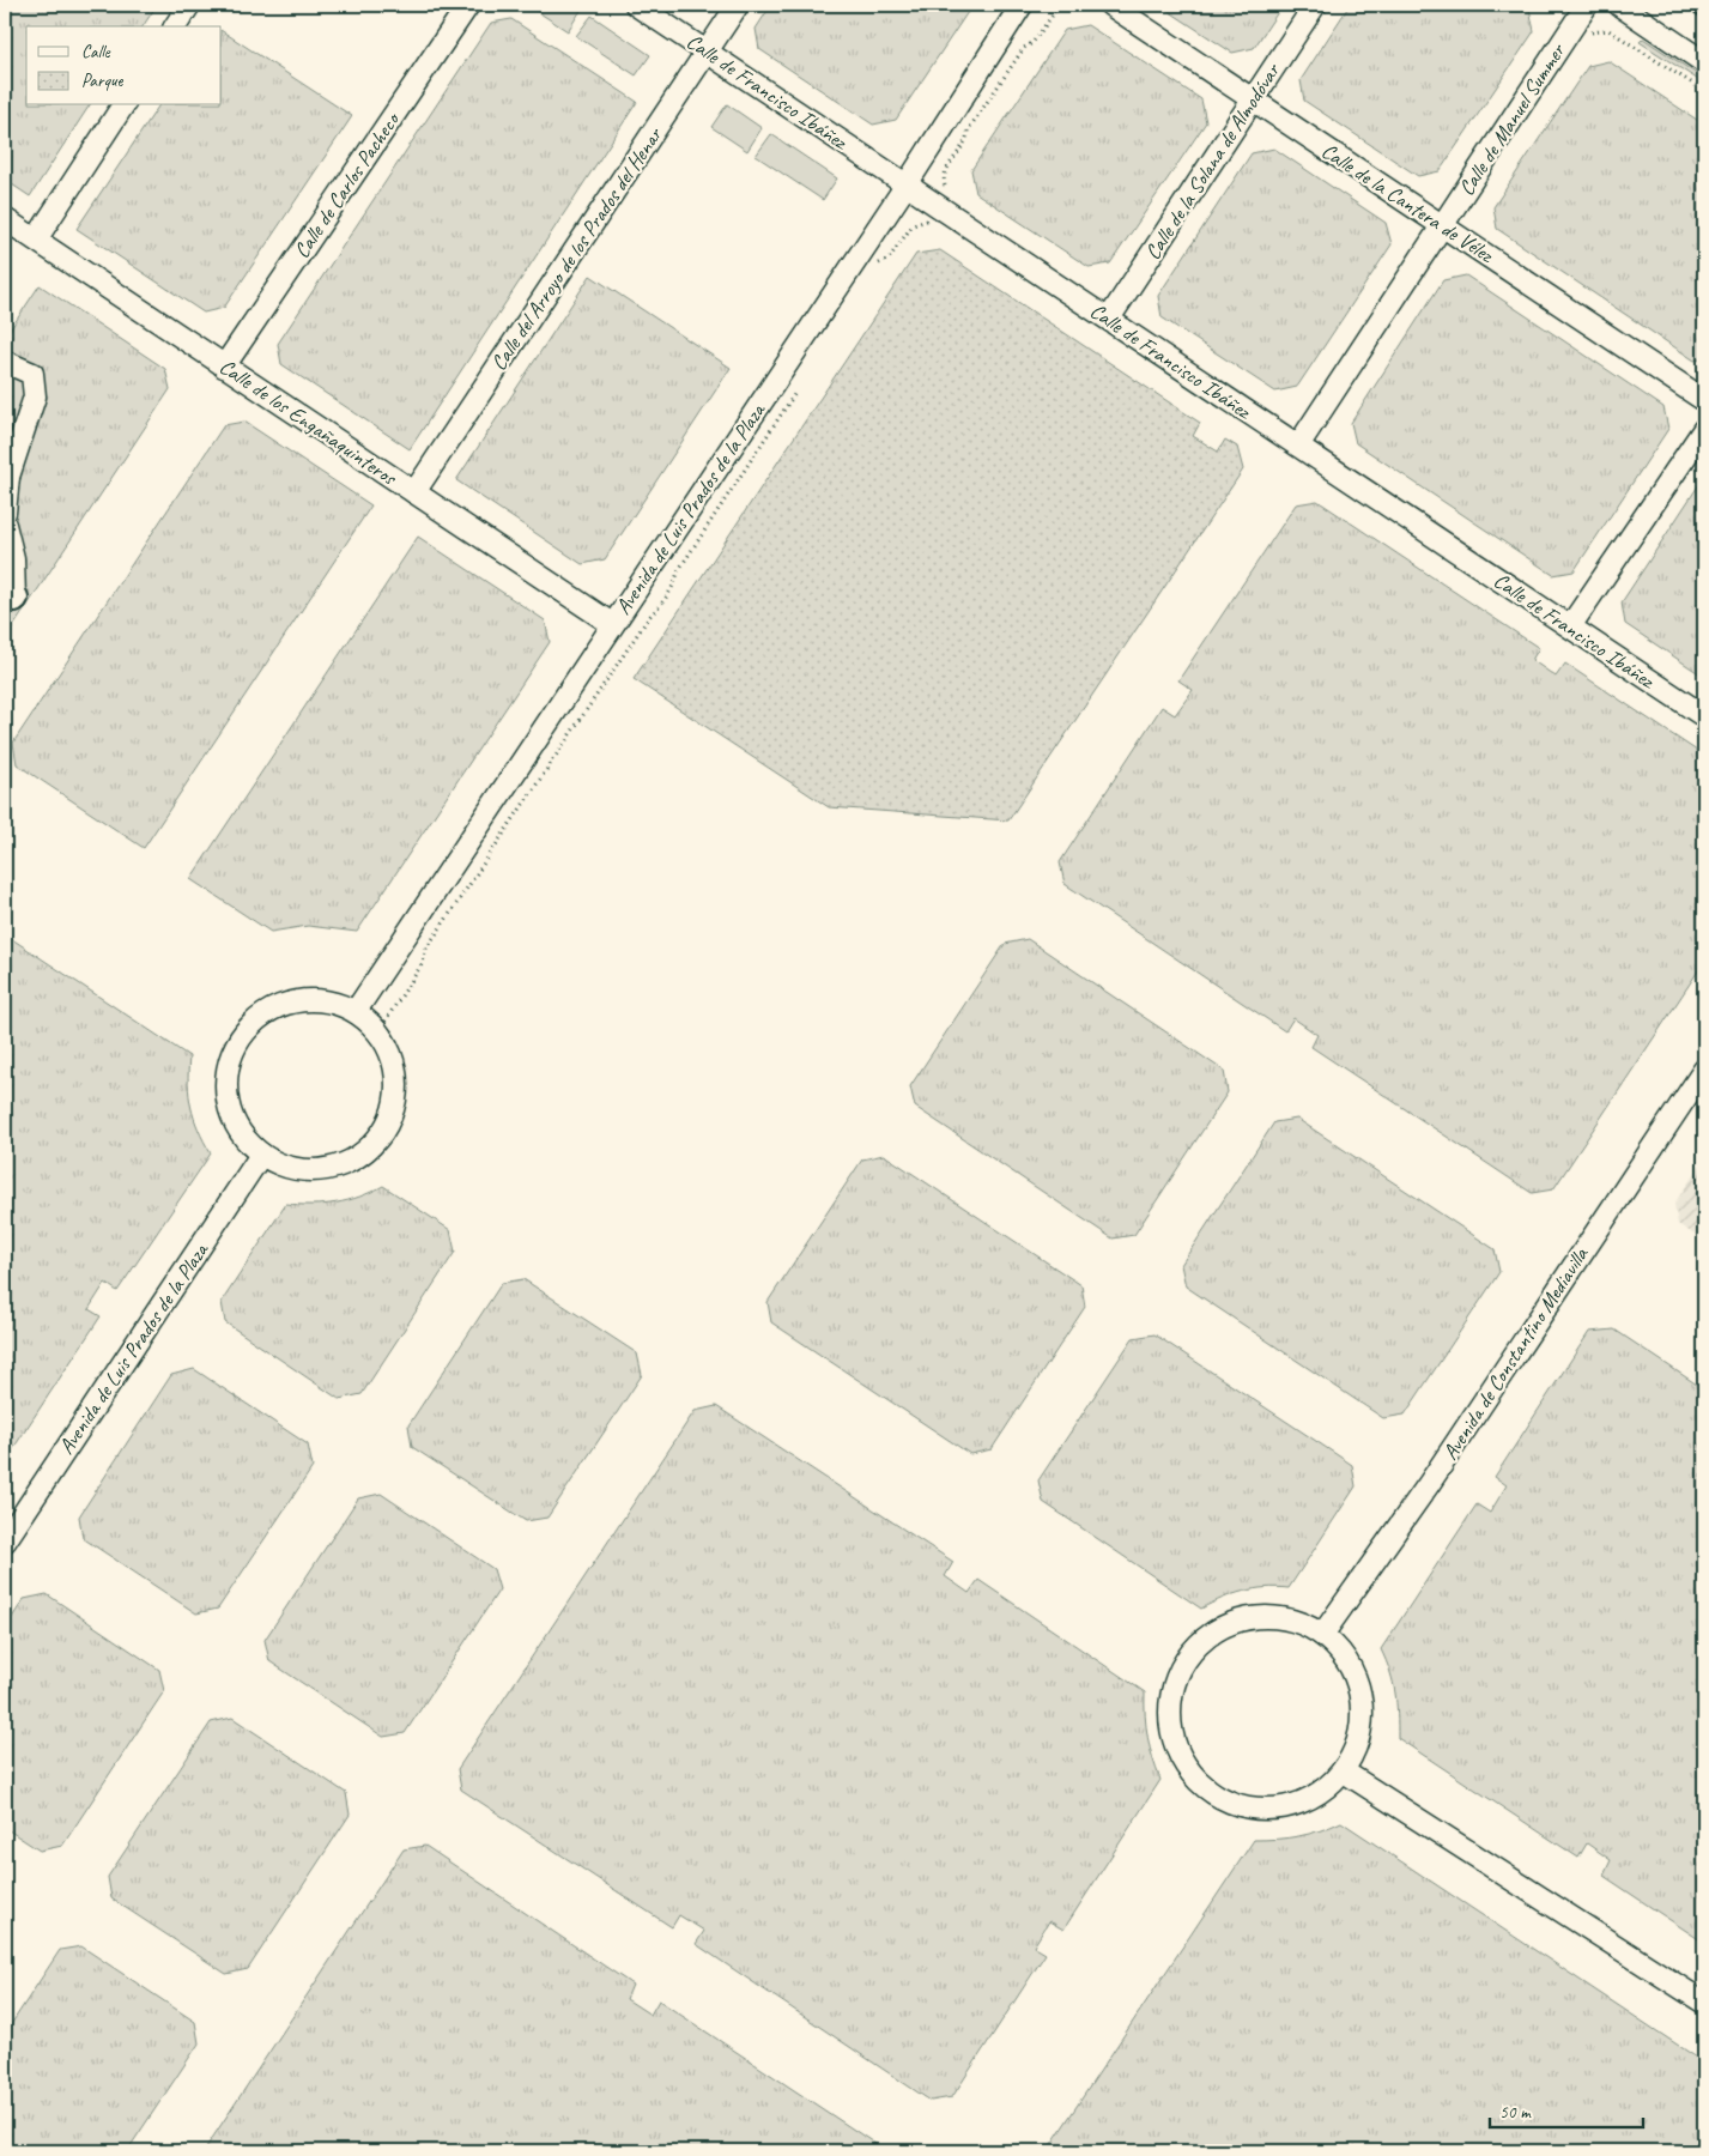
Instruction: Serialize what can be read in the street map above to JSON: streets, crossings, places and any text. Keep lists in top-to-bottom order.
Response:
{
  "streets": {
    "street": [
      "Calle de Francisco Ibáñez",
      "Calle de Manuel Summer",
      "Calle de la Solana de Almodóvar",
      "Calle de Carlos Pacheco",
      "Calle de la Cantera de Vélez",
      "Calle del Arroyo de los Prados del Henar",
      "Calle de los Engañaquinteros",
      "Avenida de Luis Prados de la Plaza",
      "Avenida de Constantino Mediavilla"
    ]
  },
  "crossings": [
    ["Calle de Francisco Ibáñez", "Calle de Manuel Summer"],
    ["Calle de Francisco Ibáñez", "Calle de la Solana de Almodóvar"],
    ["Calle de Francisco Ibáñez", "Calle del Arroyo de los Prados del Henar"],
    ["Calle de Francisco Ibáñez", "Avenida de Luis Prados de la Plaza"],
    ["Calle de Manuel Summer", "Calle de la Cantera de Vélez"],
    ["Calle de la Solana de Almodóvar", "Calle de la Cantera de Vélez"],
    ["Calle de Carlos Pacheco", "Calle de los Engañaquinteros"],
    ["Calle del Arroyo de los Prados del Henar", "Calle de los Engañaquinteros"],
    ["Calle de los Engañaquinteros", "Avenida de Luis Prados de la Plaza"]
  ],
  "legend": ["Calle", "Parque"],
  "scale_bar": "50 m"
}
